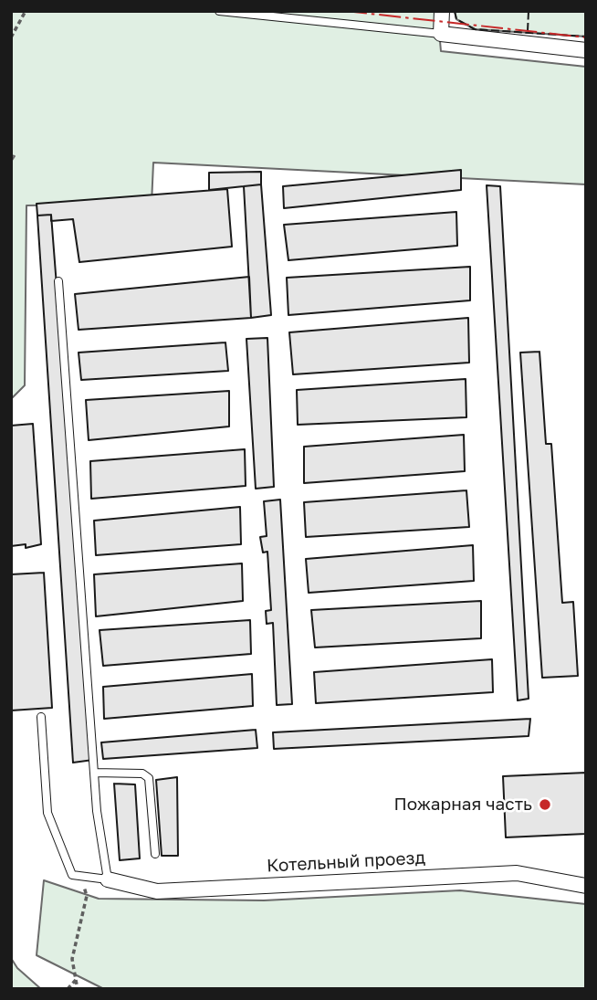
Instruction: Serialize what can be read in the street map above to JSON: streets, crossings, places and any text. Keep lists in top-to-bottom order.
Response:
{
  "streets": {
    "street": ["Котельный проезд"]
  },
  "places": ["Пожарная часть"]
}
